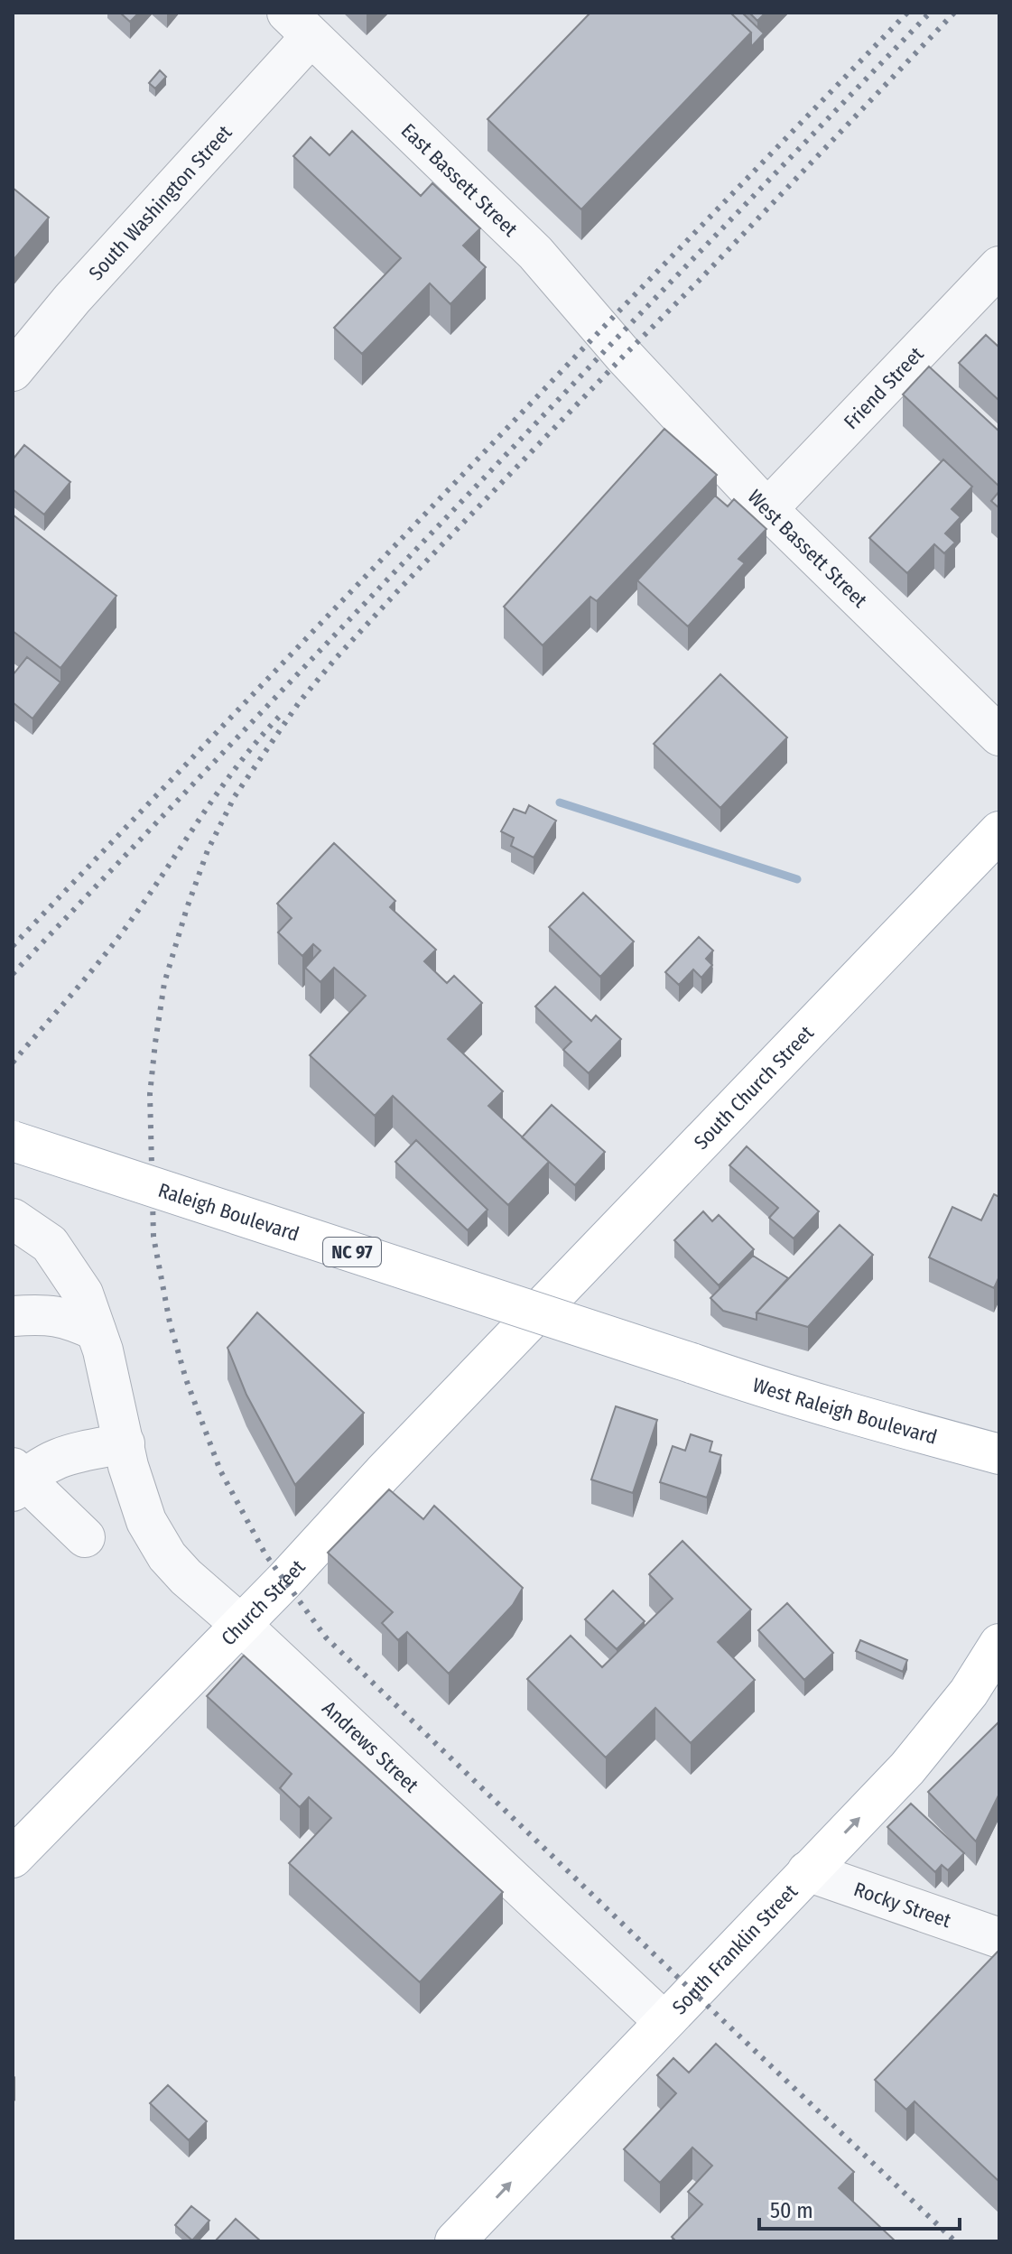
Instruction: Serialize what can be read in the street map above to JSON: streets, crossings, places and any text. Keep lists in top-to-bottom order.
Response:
{
  "streets": {
    "main road": [
      "South Church Street",
      "Raleigh Boulevard",
      "NC 97",
      "West Raleigh Boulevard",
      "Church Street",
      "South Franklin Street"
    ],
    "street": [
      "East Bassett Street",
      "South Washington Street",
      "Friend Street",
      "West Bassett Street",
      "Andrews Street",
      "Rocky Street"
    ]
  },
  "crossings": [
    ["East Bassett Street", "South Washington Street"],
    ["East Bassett Street", "West Bassett Street"],
    ["Friend Street", "West Bassett Street"],
    ["South Church Street", "Church Street"],
    ["Raleigh Boulevard", "West Raleigh Boulevard"],
    ["Church Street", "Andrews Street"],
    ["Andrews Street", "South Franklin Street"],
    ["Rocky Street", "South Franklin Street"]
  ],
  "one_way": ["South Franklin Street"],
  "scale_bar": "50 m"
}
